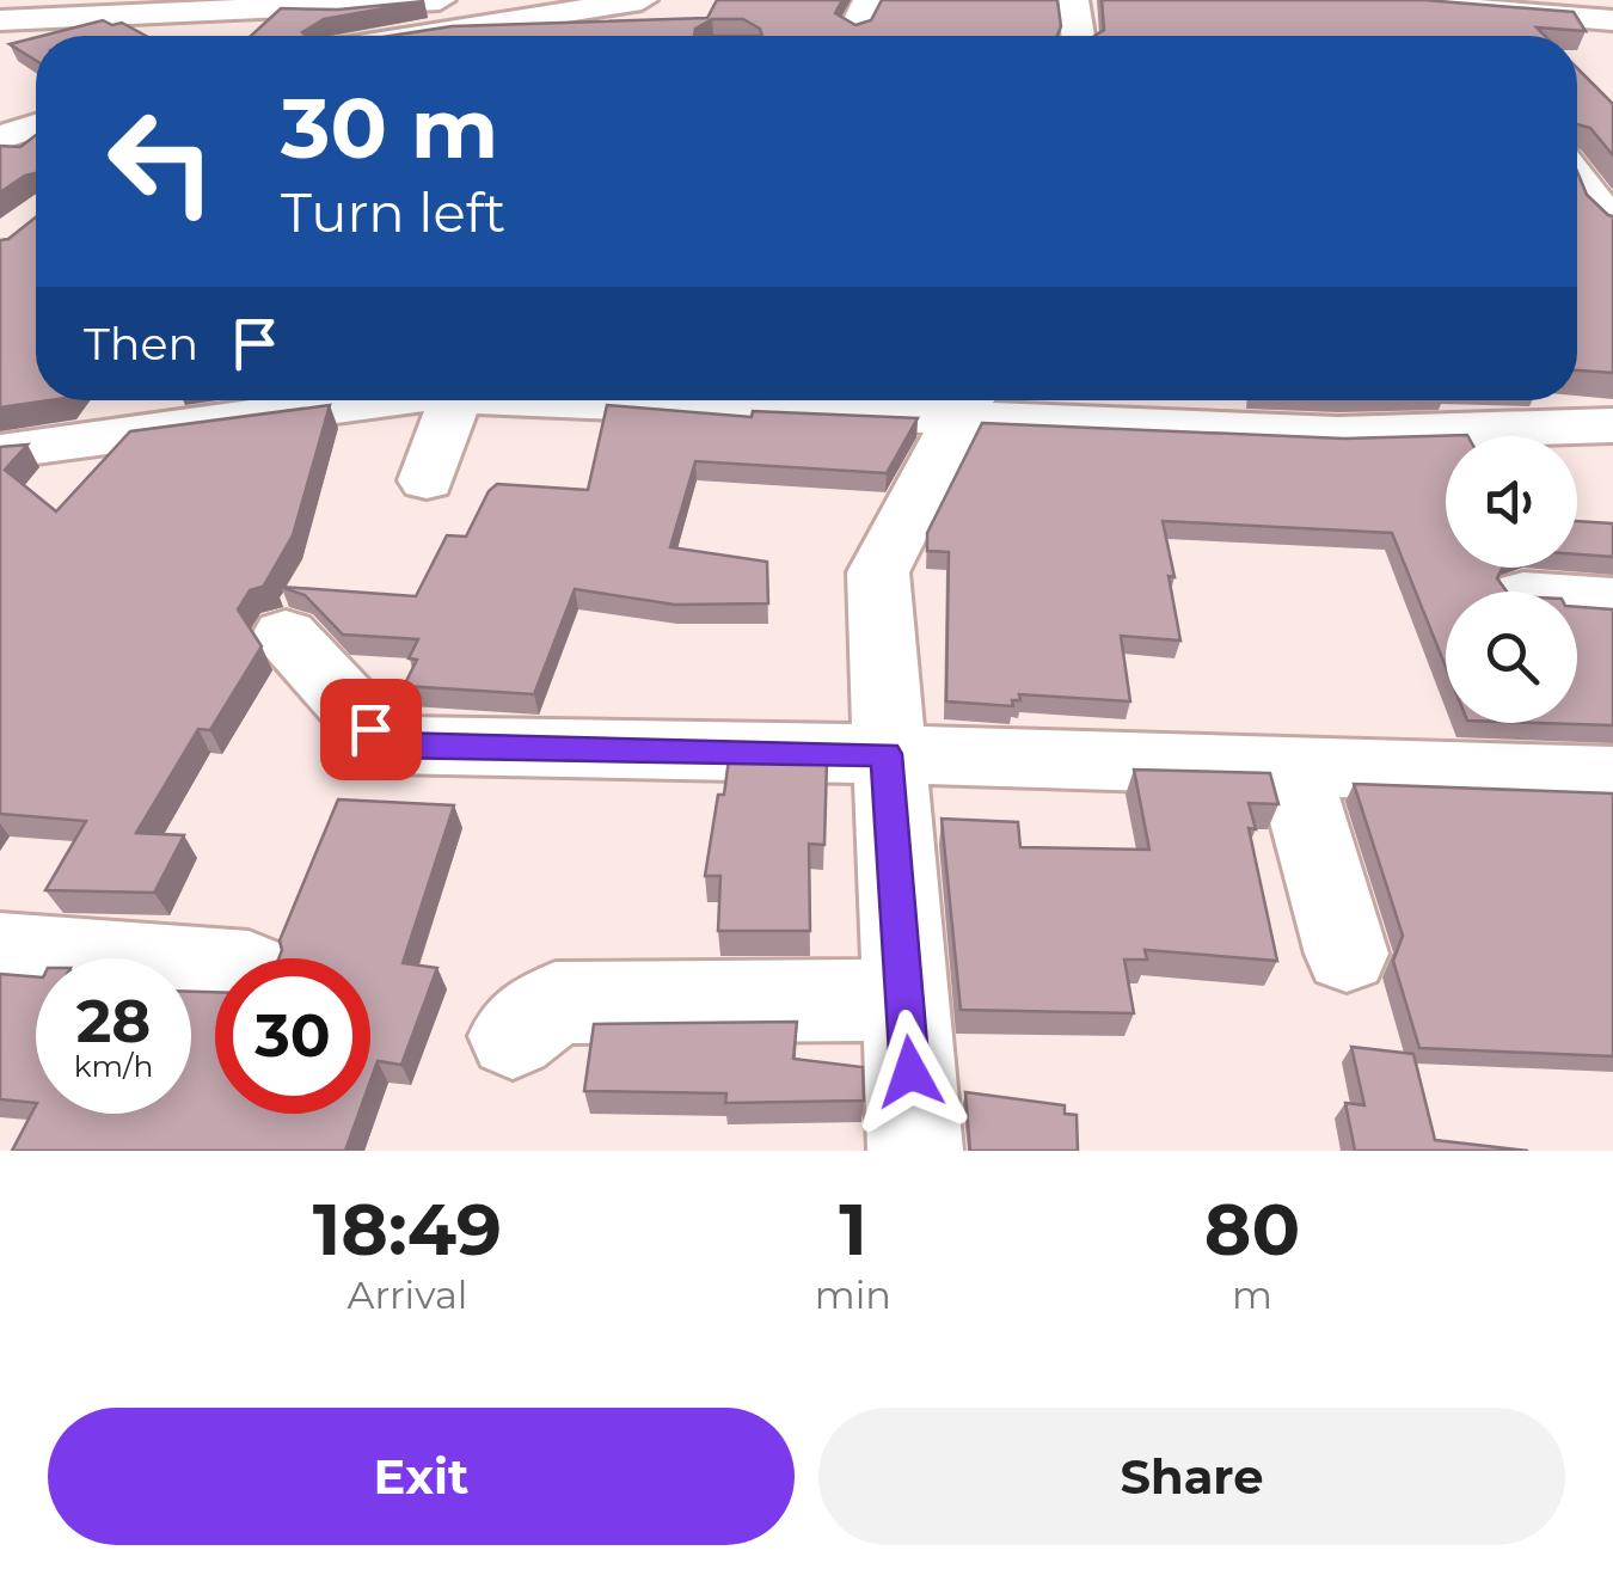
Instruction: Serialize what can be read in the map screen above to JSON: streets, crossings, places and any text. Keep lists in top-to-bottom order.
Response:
{
  "page": {
    "turn": ["30 m", "Turn left"],
    "then": "Then",
    "speed": "28 km/h",
    "limit": "30",
    "eta": [
      "18:49",
      "Arrival",
      "1",
      "min",
      "80",
      "m"
    ],
    "buttons": ["Exit", "Share"]
  }
}
